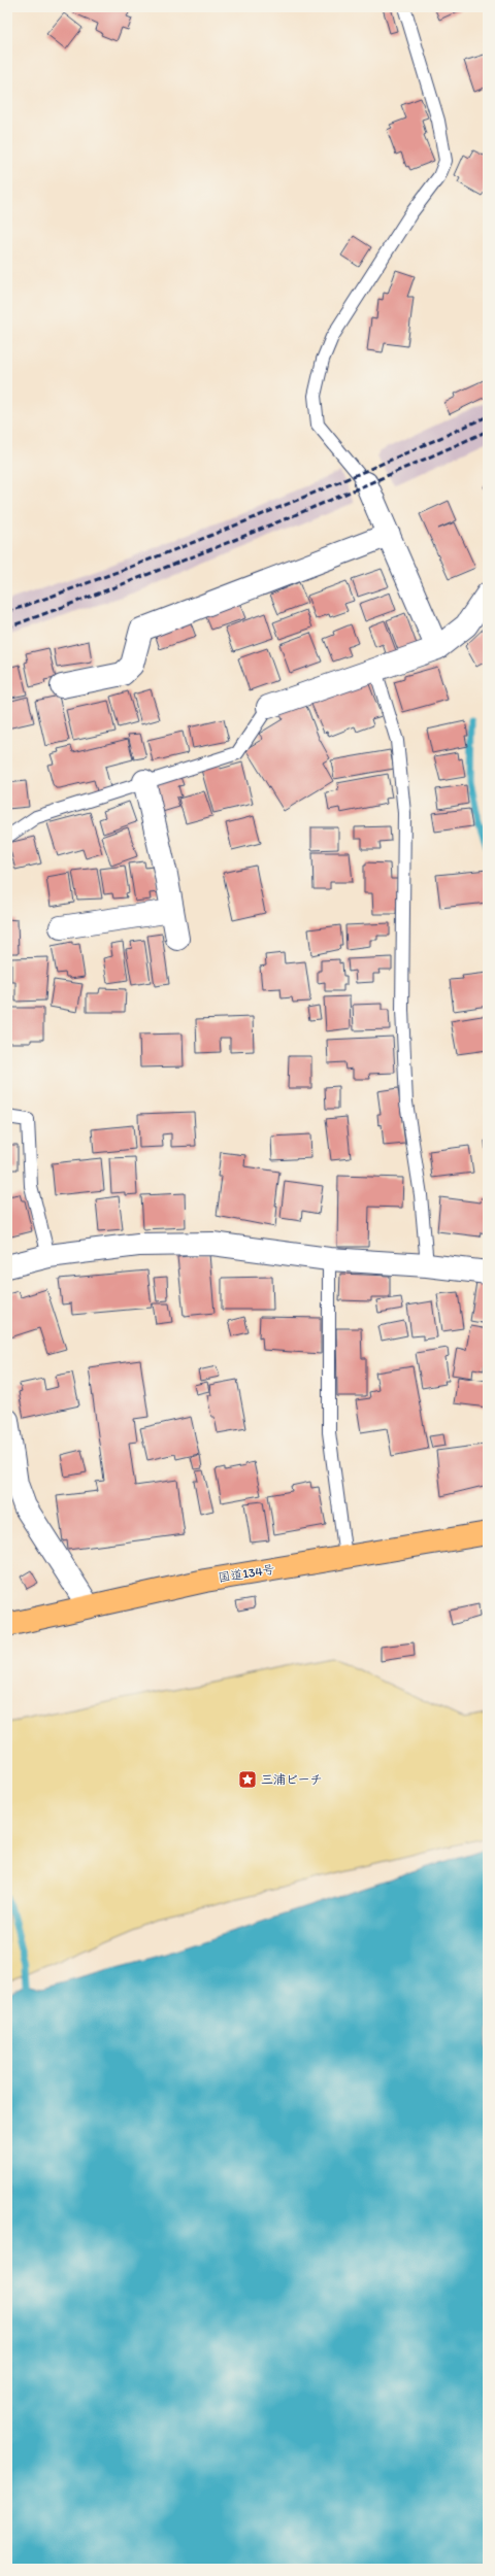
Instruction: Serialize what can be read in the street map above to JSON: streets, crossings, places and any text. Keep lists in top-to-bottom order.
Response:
{
  "streets": {
    "highway": ["国道134号"]
  },
  "places": {
    "place": ["三浦ビーチ"]
  }
}
